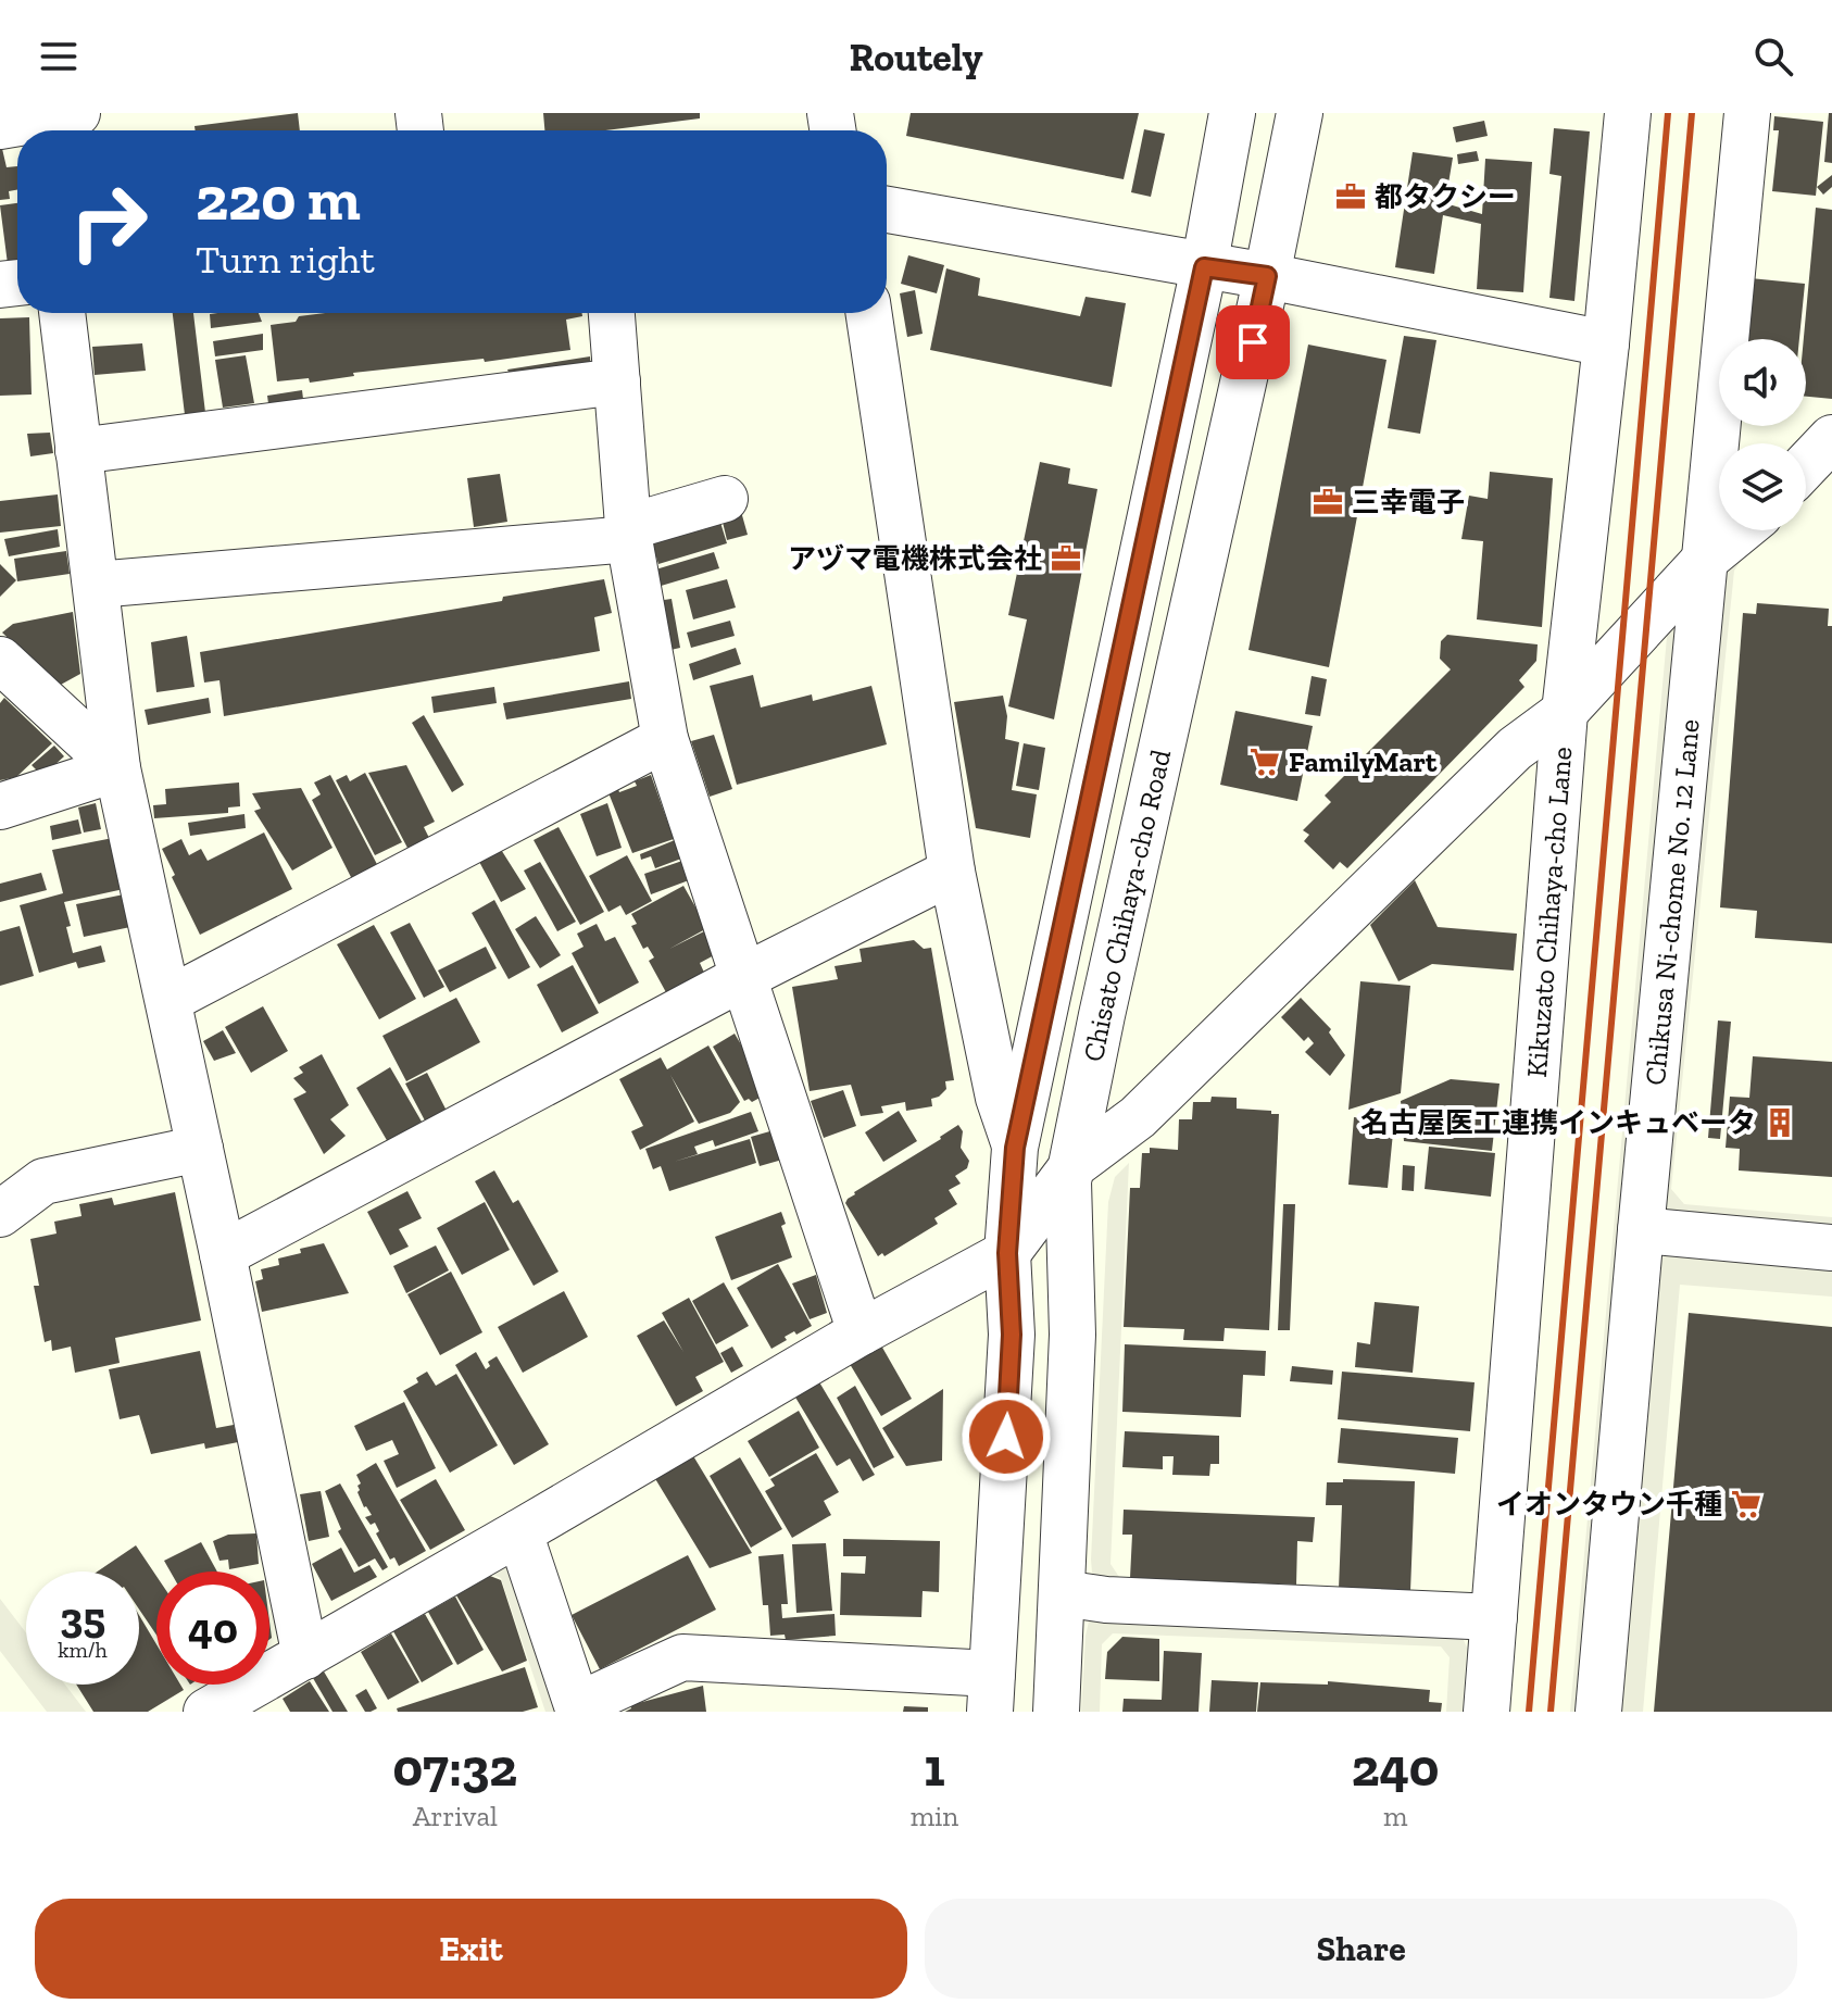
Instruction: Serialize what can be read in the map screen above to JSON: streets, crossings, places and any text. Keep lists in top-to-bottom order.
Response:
{
  "streets": {
    "street": ["Chikusa Ni-chome No. 12 Lane", "Chisato Chihaya-cho Road", "Kikuzato Chihaya-cho Lane"]
  },
  "places": {
    "office": ["都タクシー", "三幸電子", "アヅマ電機株式会社"],
    "supermarket": ["FamilyMart", "イオンタウン千種"],
    "building": ["名古屋医工連携インキュベータ"]
  },
  "page": {
    "header": "Routely",
    "turn": ["220 m", "Turn right"],
    "speed": "35 km/h",
    "limit": "40",
    "eta": [
      "07:32",
      "Arrival",
      "1",
      "min",
      "240",
      "m"
    ],
    "buttons": ["Exit", "Share"]
  }
}
